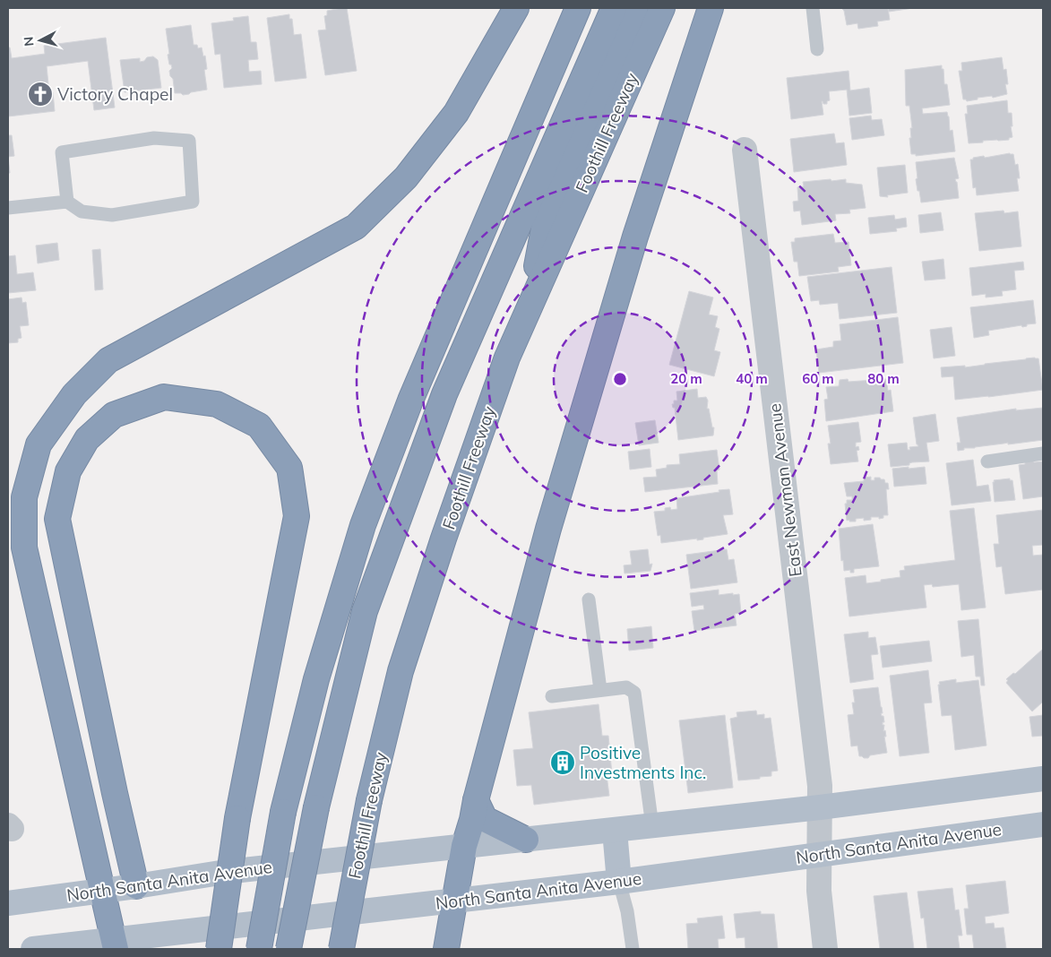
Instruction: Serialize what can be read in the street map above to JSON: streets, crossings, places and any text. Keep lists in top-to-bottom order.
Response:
{
  "streets": {
    "highway": ["Foothill Freeway"],
    "main road": ["North Santa Anita Avenue"],
    "street": ["East Newman Avenue"]
  },
  "crossings": [
    ["East Newman Avenue", "North Santa Anita Avenue"]
  ],
  "places": {
    "church": ["Victory Chapel"],
    "building": ["Positive Investments Inc."]
  },
  "north": "left",
  "rings": [
    "20 m",
    "40 m",
    "60 m",
    "80 m"
  ]
}
